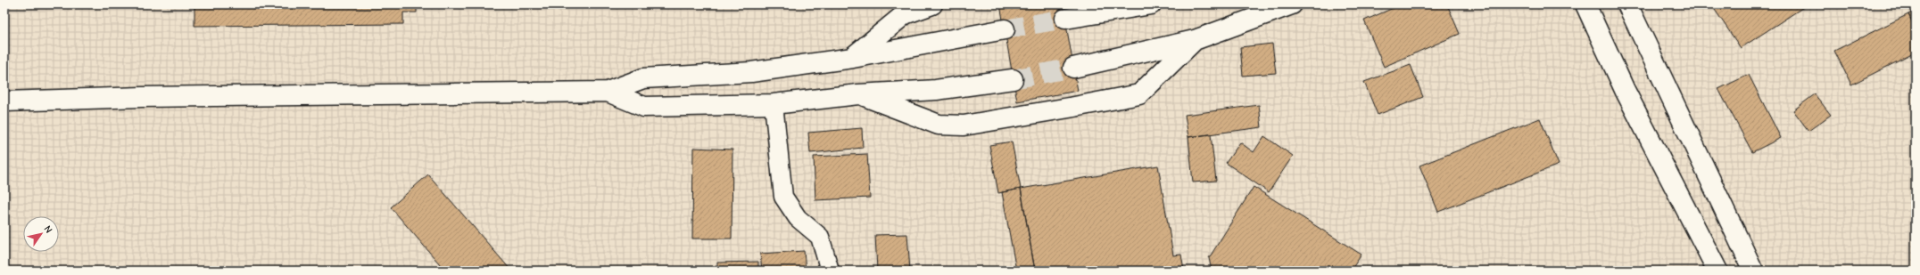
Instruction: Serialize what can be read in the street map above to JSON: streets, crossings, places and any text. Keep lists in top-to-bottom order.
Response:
{
  "north": "top right"
}
